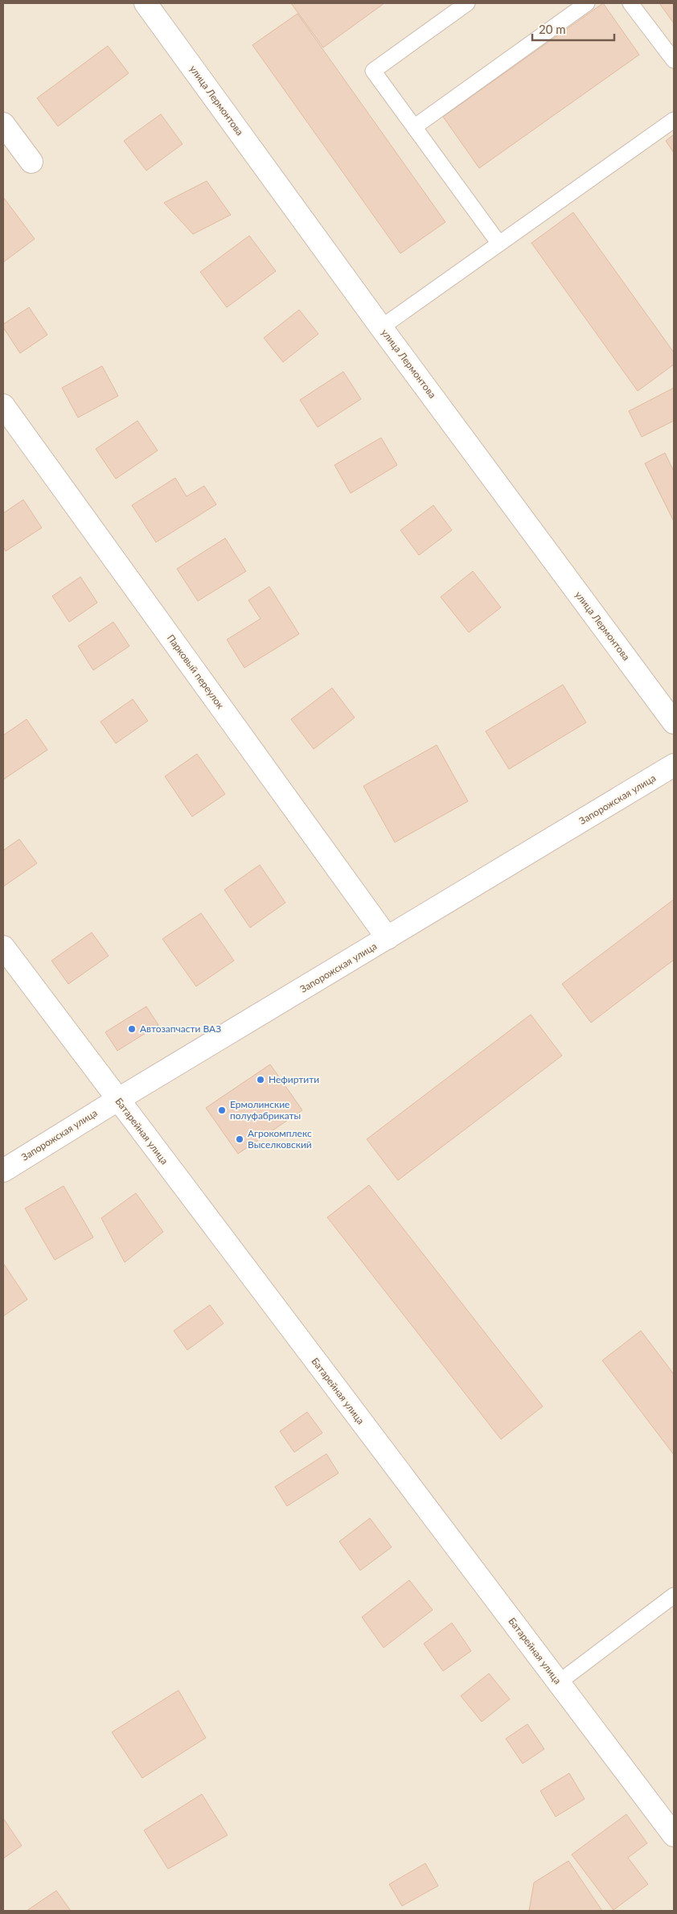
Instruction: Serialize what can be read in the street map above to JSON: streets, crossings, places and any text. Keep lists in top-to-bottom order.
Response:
{
  "streets": {
    "street": [
      "улица Лермонтова",
      "Парковый переулок",
      "Запорожская улица",
      "Батарейная улица"
    ]
  },
  "crossings": [
    ["Парковый переулок", "Запорожская улица"],
    ["Запорожская улица", "Батарейная улица"]
  ],
  "places": [
    "Автозапчасти ВАЗ",
    "Нефиртити",
    "Ермолинские полуфабрикаты",
    "Агрокомплекс Выселковский"
  ],
  "scale_bar": "20 m"
}
